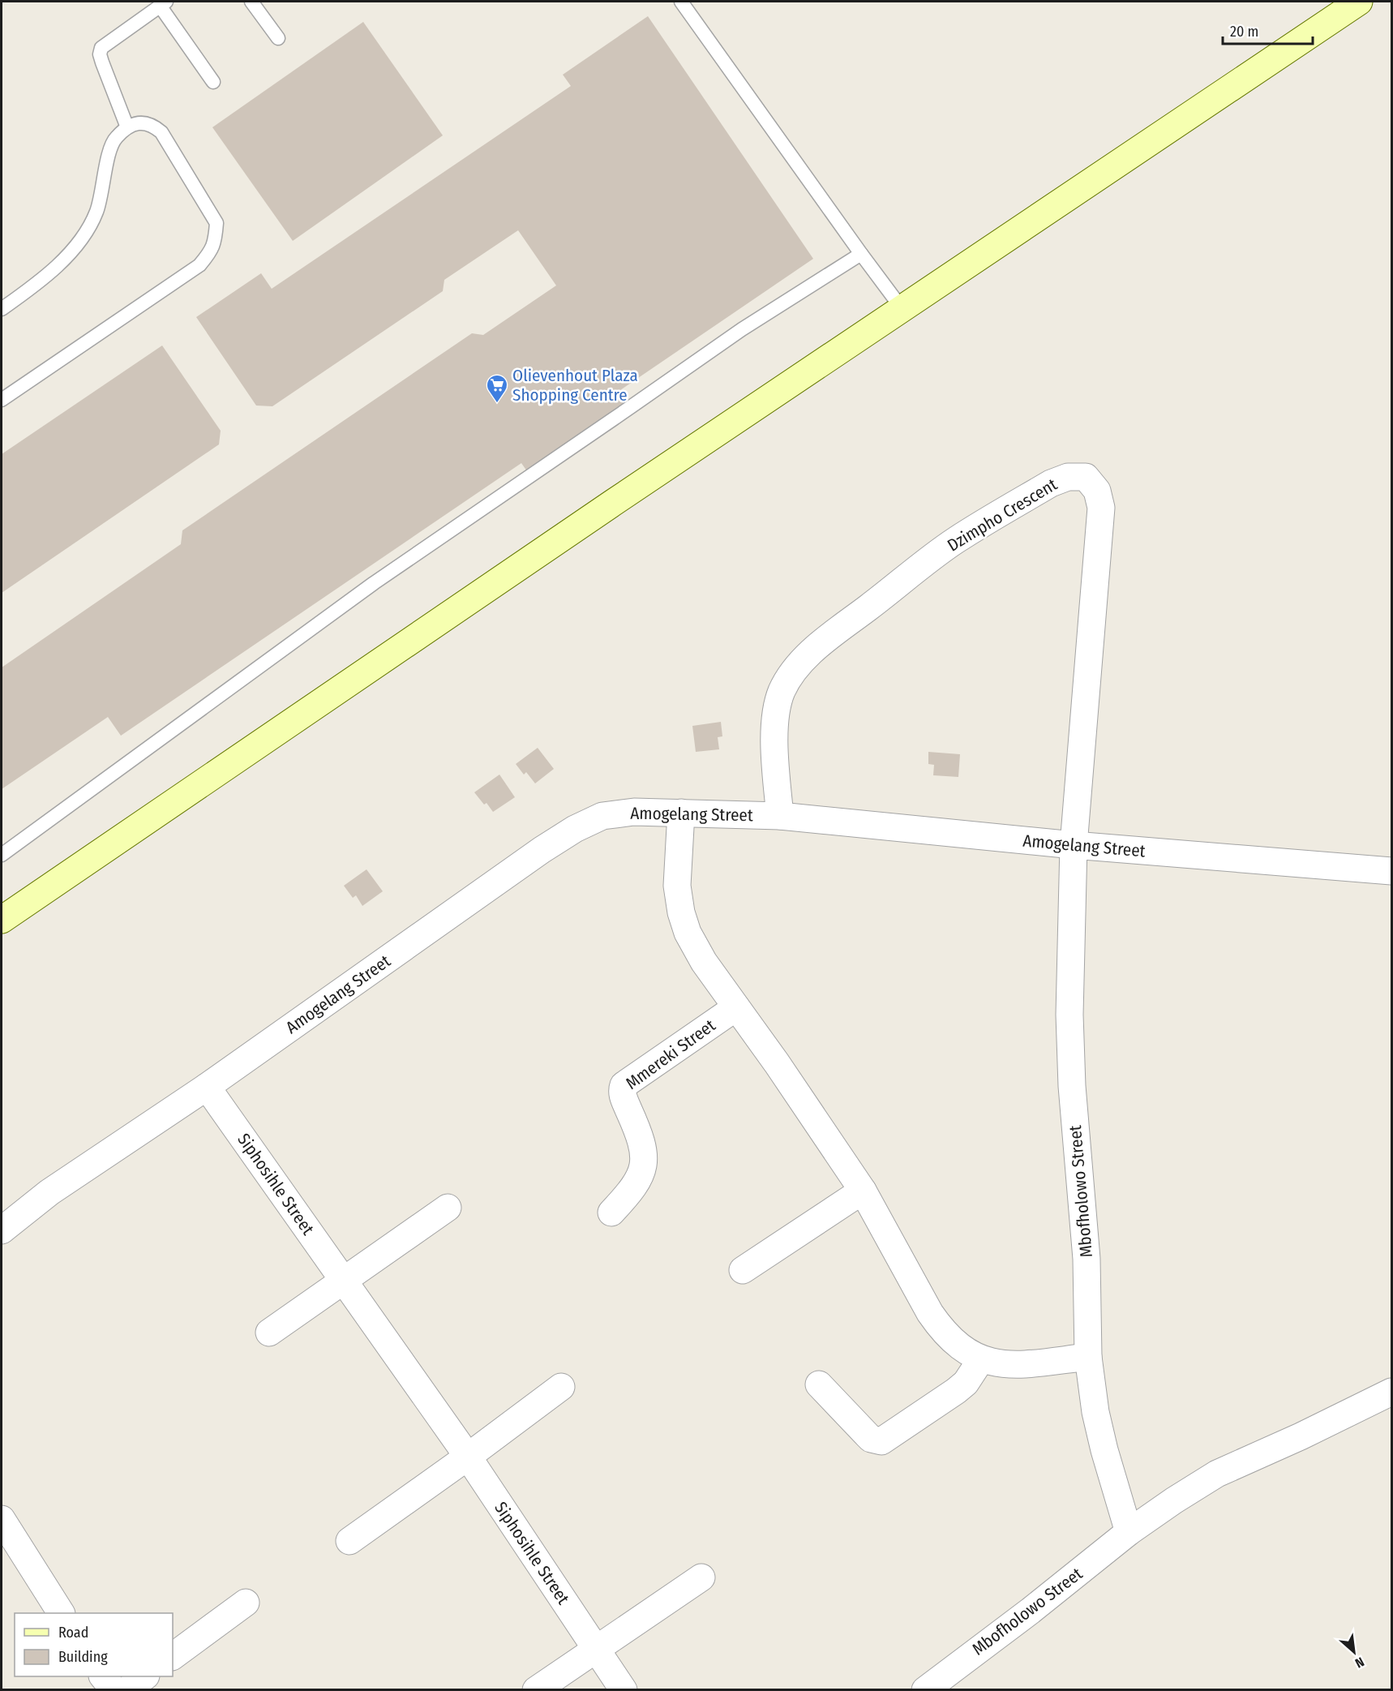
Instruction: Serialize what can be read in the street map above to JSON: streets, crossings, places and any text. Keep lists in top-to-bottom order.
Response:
{
  "streets": {
    "street": [
      "Dzimpho Crescent",
      "Amogelang Street",
      "Mmereki Street",
      "Siphosihle Street",
      "Mbofholowo Street"
    ]
  },
  "crossings": [
    ["Dzimpho Crescent", "Amogelang Street"],
    ["Dzimpho Crescent", "Mbofholowo Street"],
    ["Amogelang Street", "Siphosihle Street"],
    ["Amogelang Street", "Mbofholowo Street"]
  ],
  "places": {
    "supermarket": ["Olievenhout Plaza Shopping Centre"]
  },
  "legend": ["Road", "Building"],
  "scale_bar": "20 m",
  "north": "bottom right"
}
